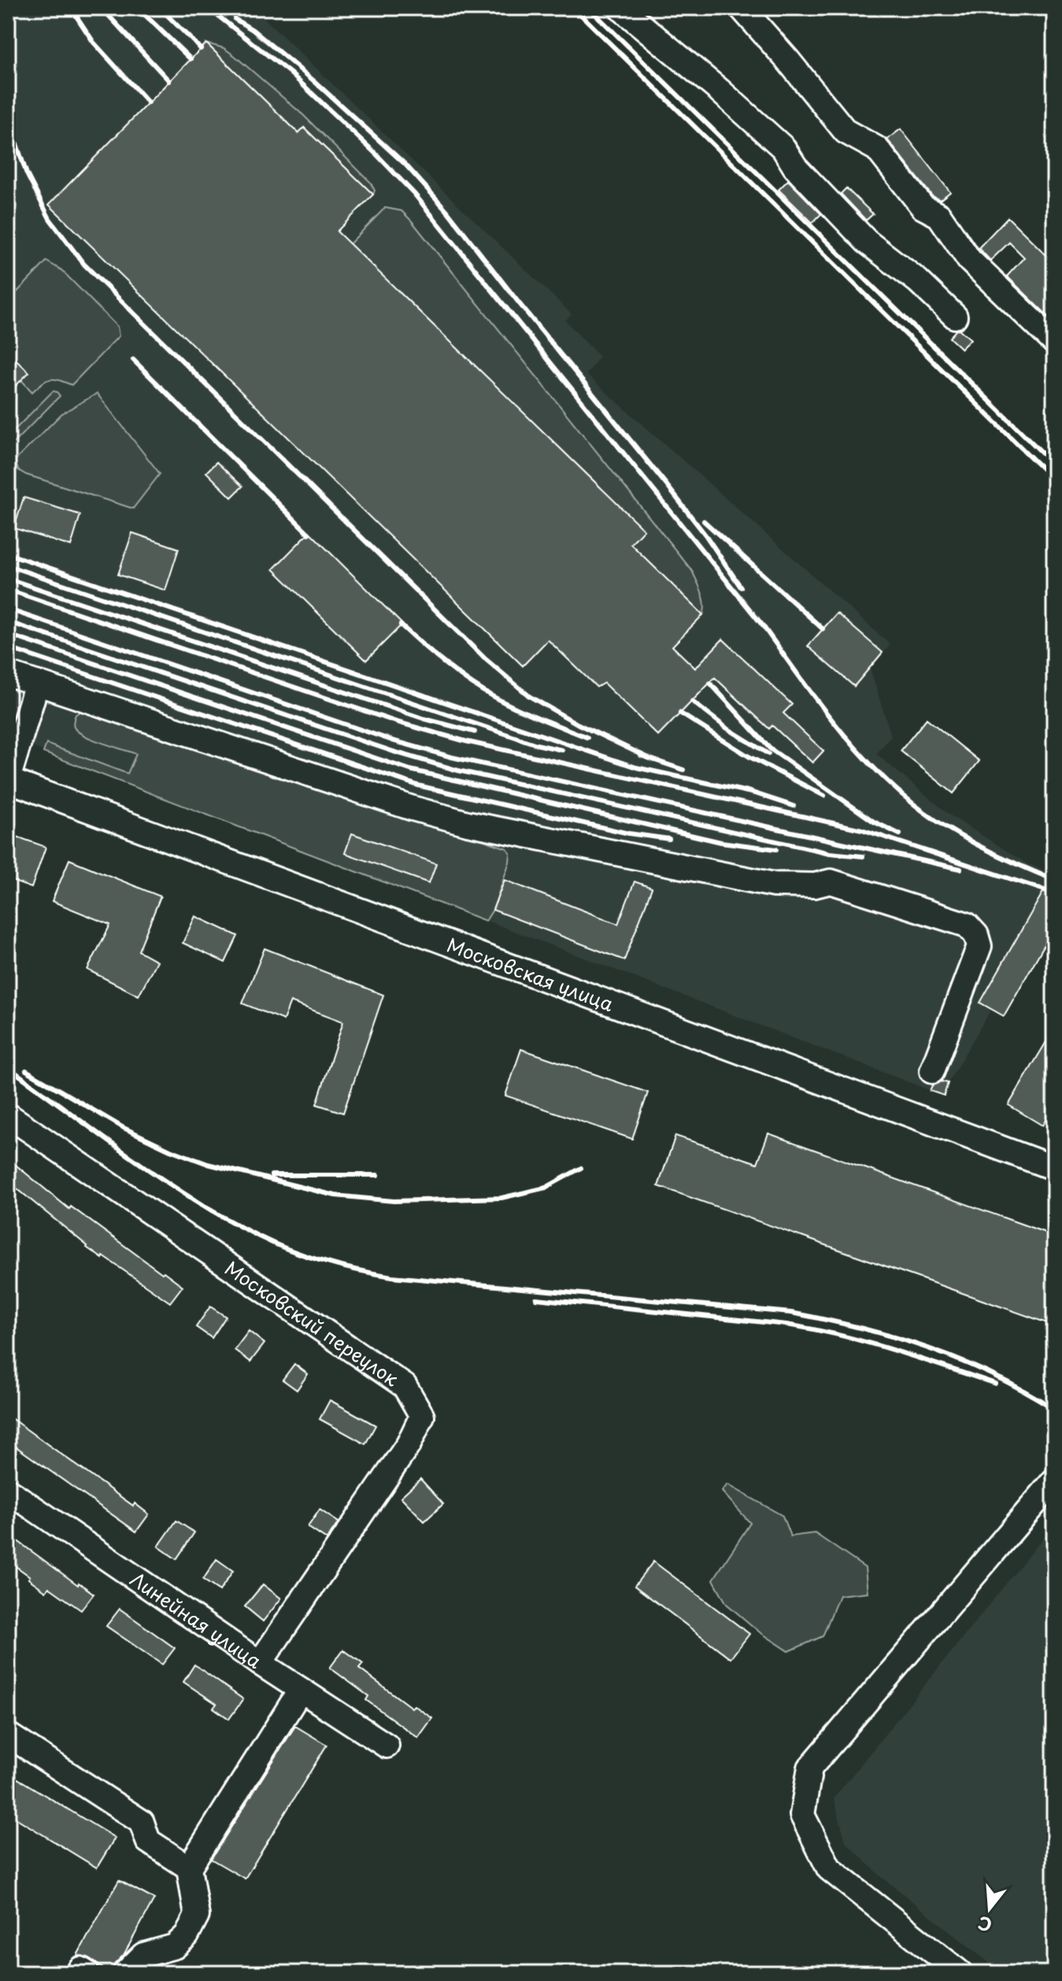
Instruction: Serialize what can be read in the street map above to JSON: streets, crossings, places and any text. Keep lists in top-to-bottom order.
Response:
{
  "streets": {
    "street": ["Московская улица", "Московский переулок", "Линейная улица"]
  },
  "crossings": [
    ["Московский переулок", "Линейная улица"]
  ],
  "north": "bottom"
}
